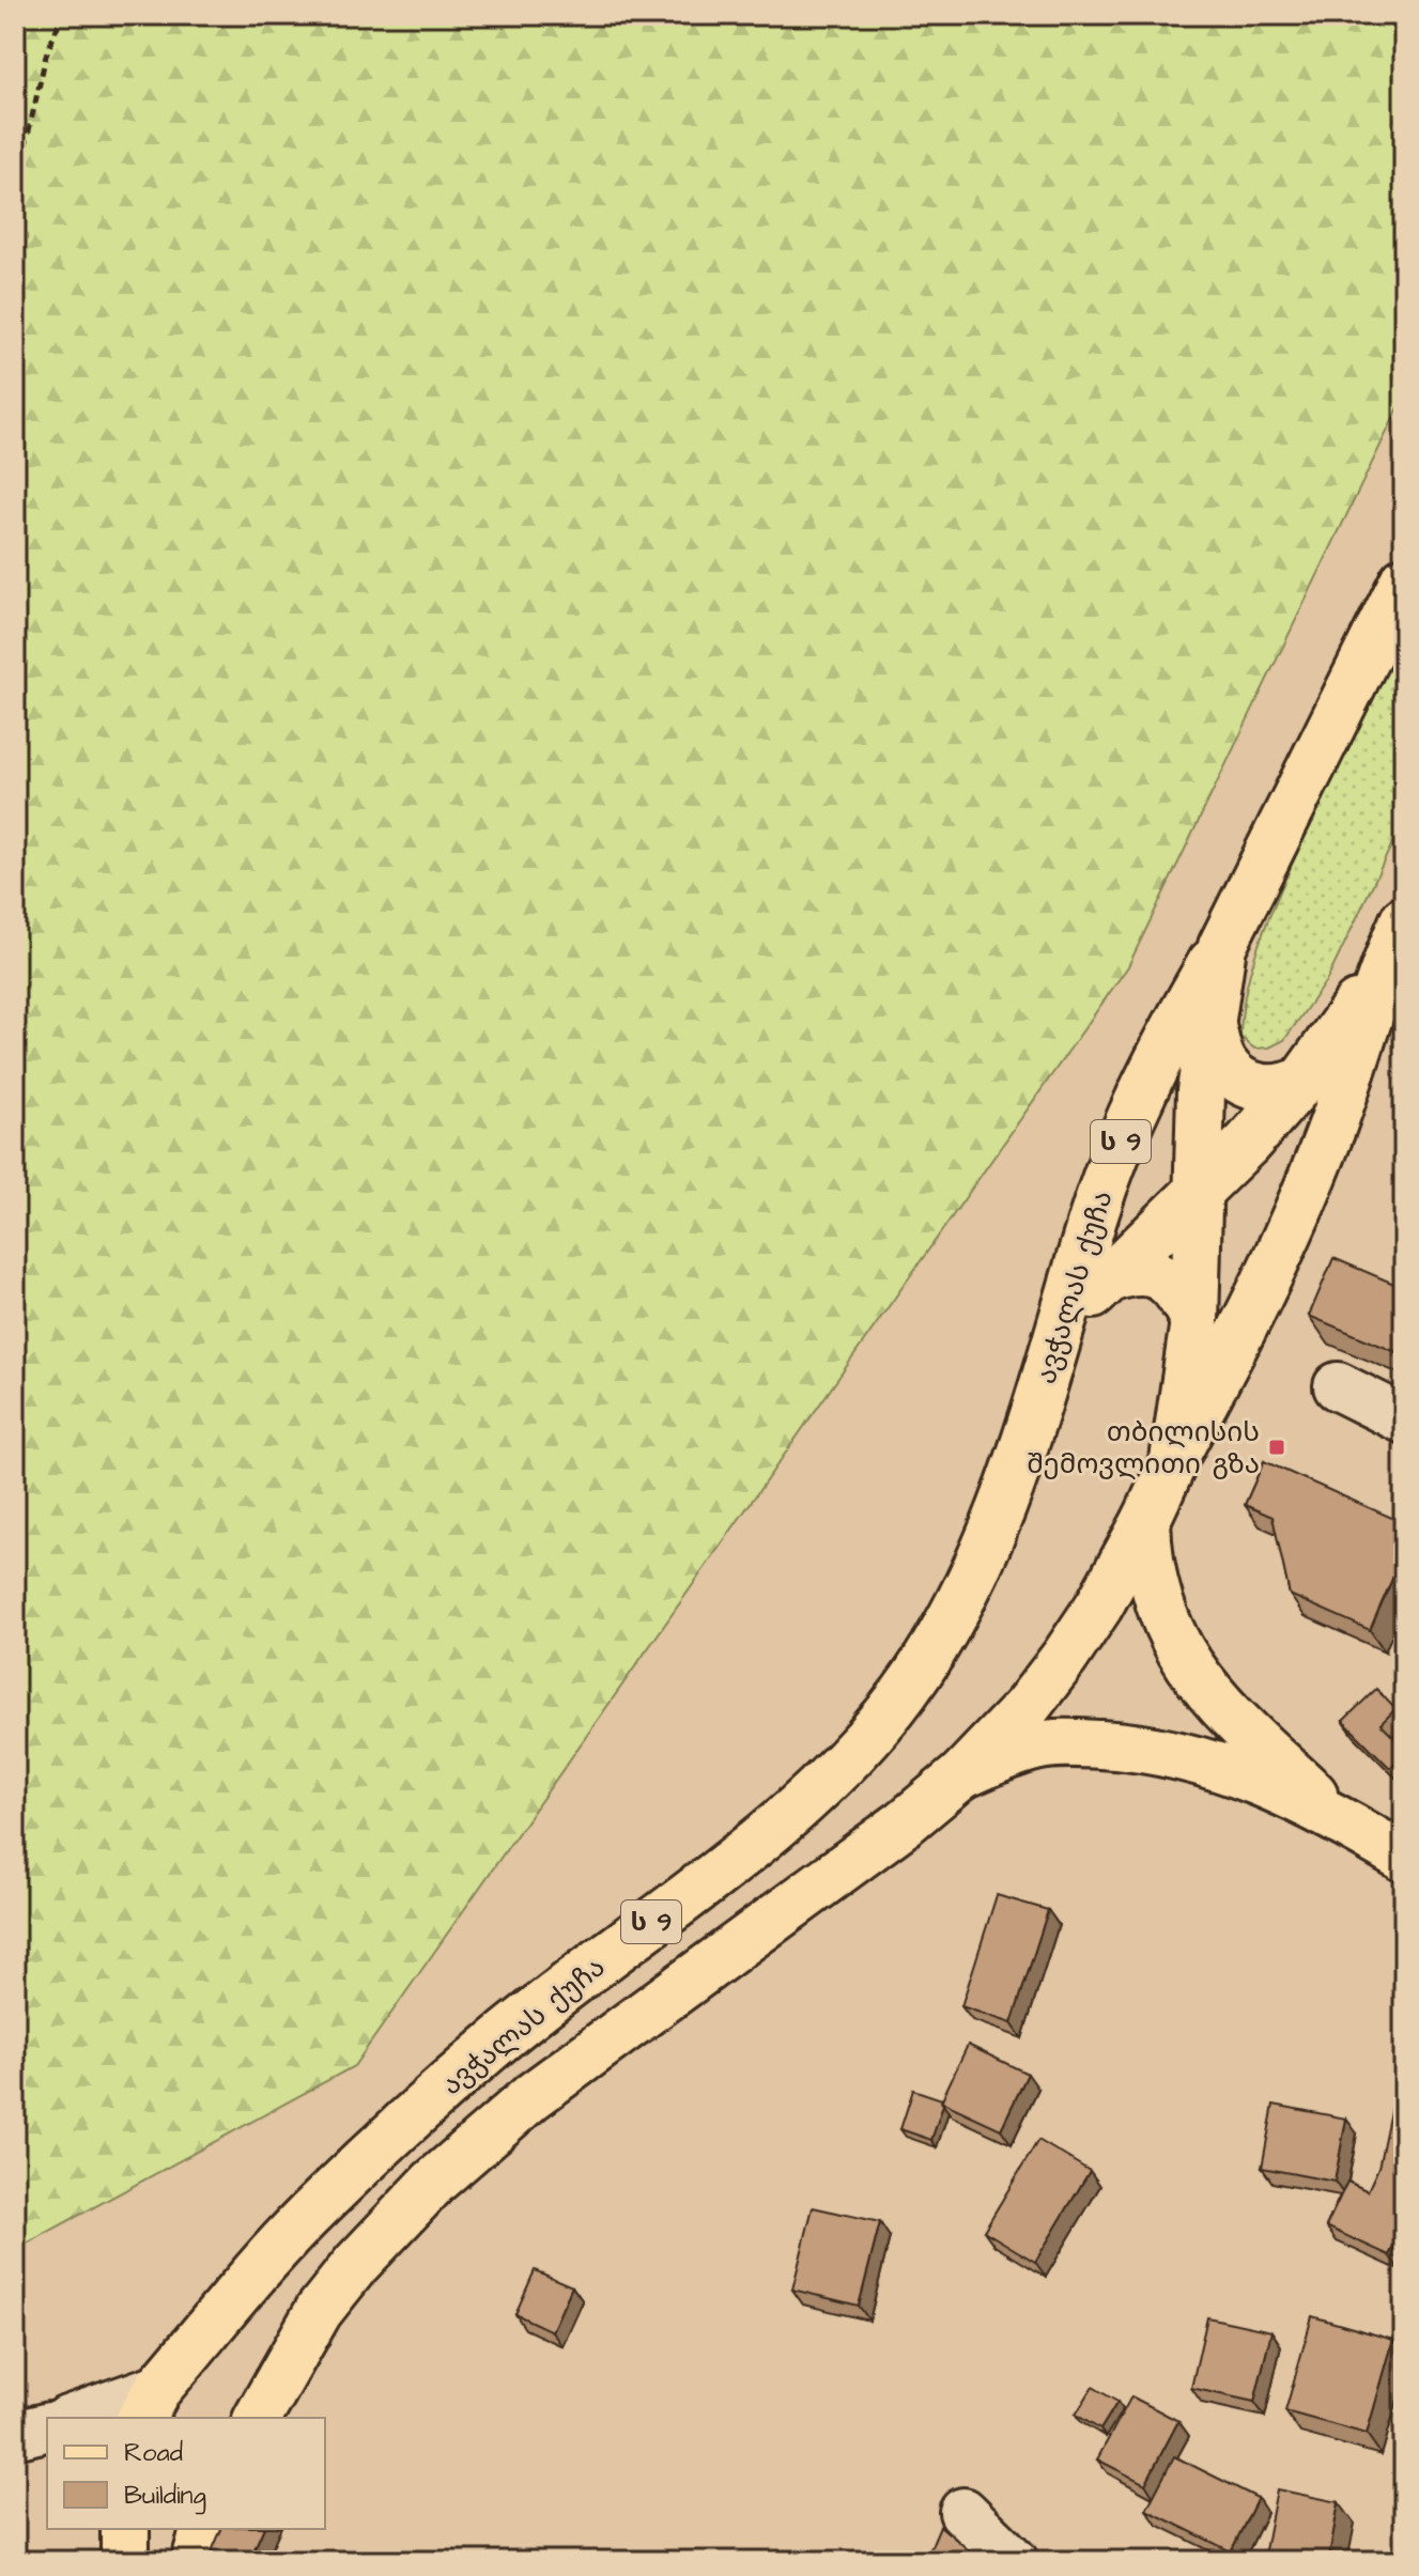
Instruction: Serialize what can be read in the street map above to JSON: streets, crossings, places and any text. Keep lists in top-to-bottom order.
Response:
{
  "streets": {
    "main road": ["ს 9", "ავჭალას ქუჩა"]
  },
  "crossings": [
    ["ს 9", "ავჭალას ქუჩა"]
  ],
  "places": {
    "transit": ["თბილისის შემოვლითი გზა"]
  },
  "legend": ["Road", "Building"]
}
